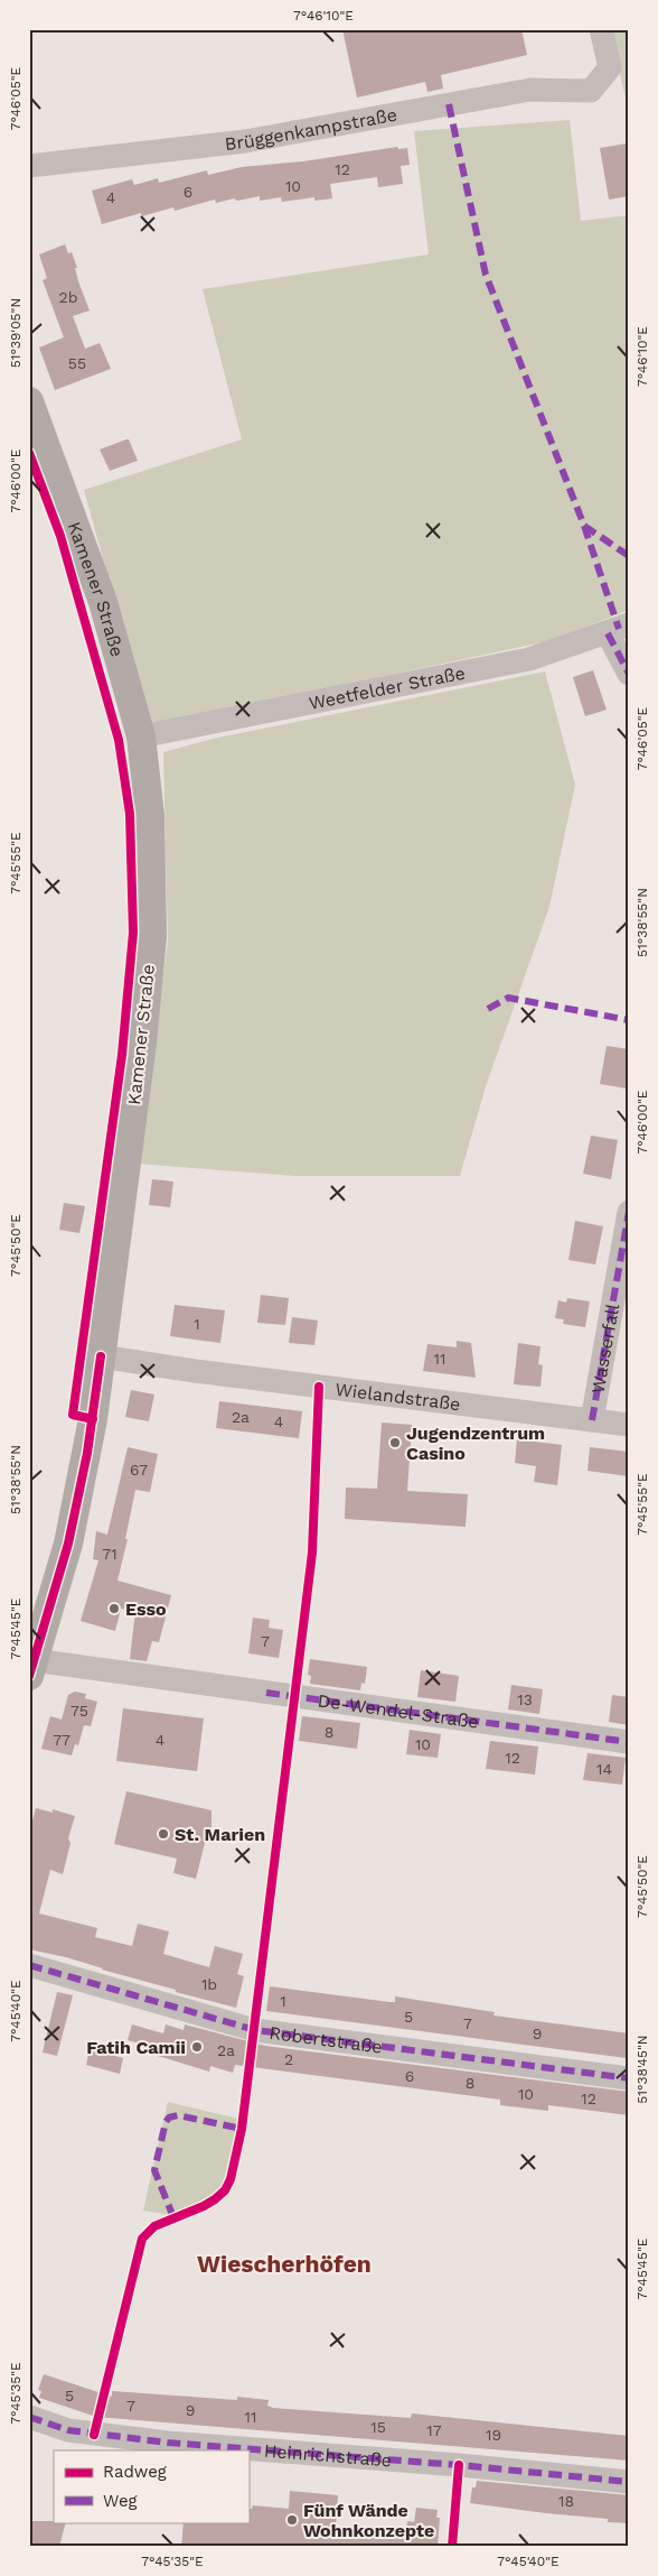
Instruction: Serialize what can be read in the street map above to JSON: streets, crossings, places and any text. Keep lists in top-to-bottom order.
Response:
{
  "streets": {
    "main road": ["Kamener Straße"],
    "street": [
      "Brüggenkampstraße",
      "Weetfelder Straße",
      "Wasserfall",
      "Wielandstraße",
      "De-Wendel-Straße",
      "Robertstraße",
      "Heinrichstraße"
    ]
  },
  "crossings": [
    ["Kamener Straße", "Weetfelder Straße"],
    ["Kamener Straße", "Wielandstraße"],
    ["Kamener Straße", "De-Wendel-Straße"],
    ["Wasserfall", "Wielandstraße"]
  ],
  "districts": ["Wiescherhöfen"],
  "places": [
    "Jugendzentrum Casino",
    "Esso",
    "St. Marien",
    "Fatih Camii",
    "Fünf Wände Wohnkonzepte"
  ],
  "house_numbers": [
    "12",
    "10",
    "6",
    "4",
    "2b",
    "55",
    "1",
    "11",
    "2a",
    "4",
    "67",
    "71",
    "7",
    "13",
    "75",
    "8",
    "77",
    "4",
    "10",
    "12",
    "14",
    "1b",
    "1",
    "5",
    "7",
    "9",
    "2a",
    "2",
    "6",
    "8",
    "10",
    "12",
    "5",
    "7",
    "9",
    "11",
    "15",
    "17",
    "19",
    "18"
  ],
  "legend": ["Radweg", "Weg"],
  "coordinates": [
    "7°46'10\"E",
    "7°46'05\"E",
    "51°39'05\"N",
    "7°46'00\"E",
    "7°45'55\"E",
    "51°38'55\"N",
    "7°45'50\"E",
    "7°45'45\"E",
    "7°45'40\"E",
    "51°38'45\"N",
    "7°45'35\"E"
  ]
}
